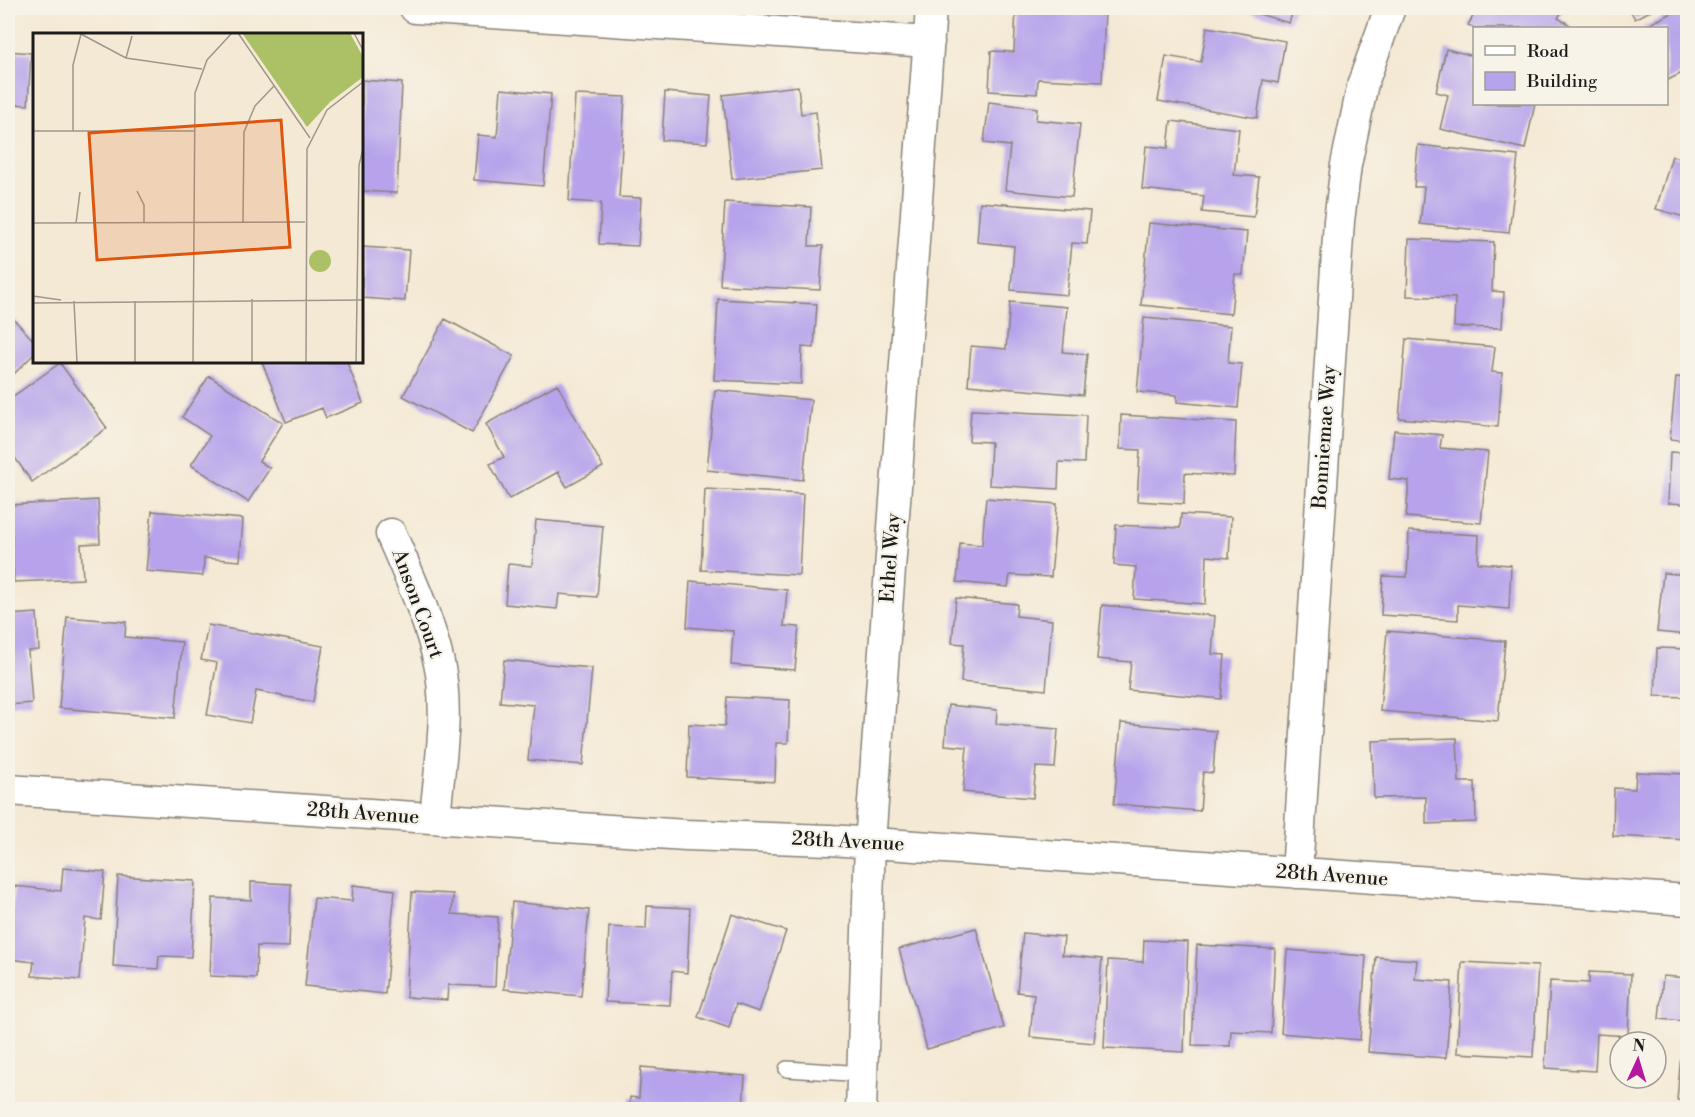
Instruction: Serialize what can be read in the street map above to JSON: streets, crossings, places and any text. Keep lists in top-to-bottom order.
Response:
{
  "streets": {
    "street": [
      "Bonniemae Way",
      "Ethel Way",
      "Anson Court",
      "28th Avenue"
    ]
  },
  "crossings": [
    ["Bonniemae Way", "28th Avenue"],
    ["Ethel Way", "28th Avenue"],
    ["Anson Court", "28th Avenue"]
  ],
  "legend": ["Road", "Building"],
  "north": "top"
}
